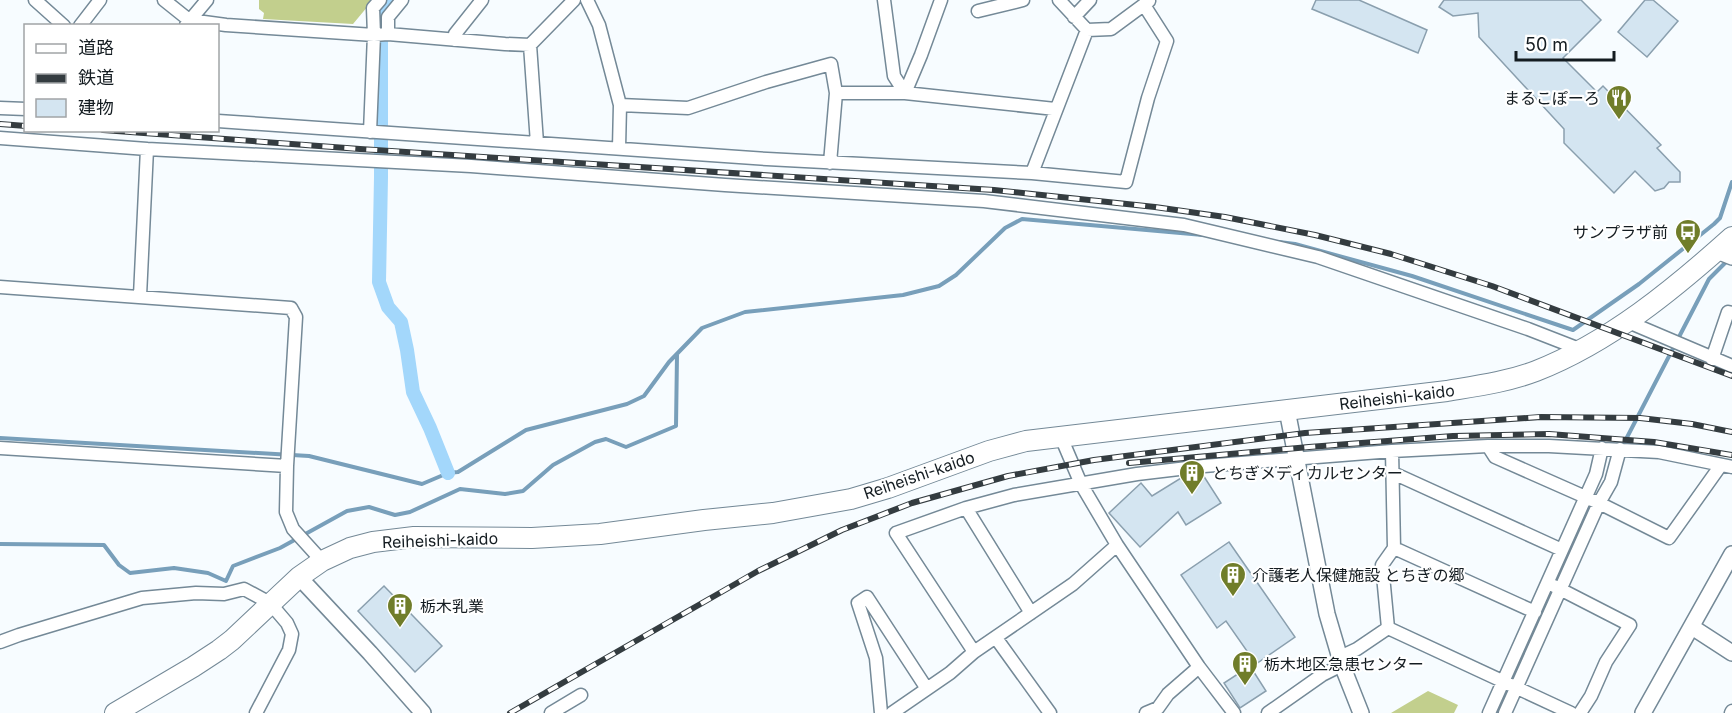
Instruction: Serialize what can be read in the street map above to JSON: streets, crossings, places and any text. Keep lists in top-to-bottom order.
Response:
{
  "streets": {
    "main road": ["Reiheishi-kaido"]
  },
  "places": {
    "restaurant": ["まるこぽーろ"],
    "bus stop": ["サンプラザ前"],
    "building": [
      "とちぎメディカルセンター",
      "介護老人保健施設 とちぎの郷",
      "栃木乳業",
      "栃木地区急患センター"
    ]
  },
  "legend": ["道路", "鉄道", "建物"],
  "scale_bar": "50 m"
}
